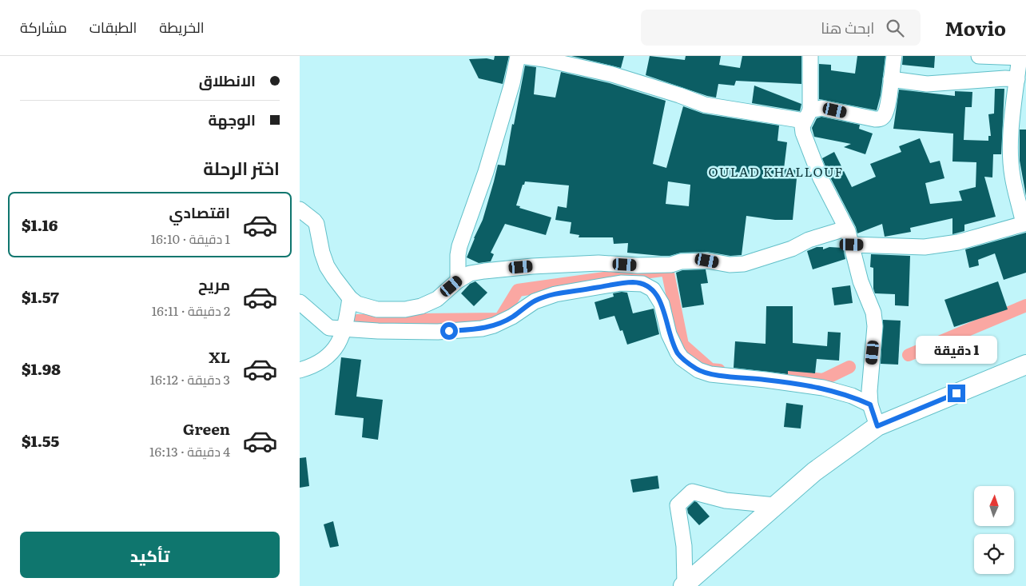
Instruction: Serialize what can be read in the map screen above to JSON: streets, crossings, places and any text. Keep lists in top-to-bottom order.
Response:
{
  "districts": ["OULAD KHALLOUF"],
  "north": "top",
  "page": {
    "header": "Movio",
    "search": "ابحث هنا",
    "nav": ["الخريطة", "الطبقات", "مشاركة"],
    "banner": ["الانطلاق", "الوجهة"],
    "heading": "اختر الرحلة",
    "list": [
      {
        "name": "اقتصادي",
        "note": "1 دقيقة · 16:10",
        "value": "$1.16"
      },
      {
        "name": "مريح",
        "note": "2 دقيقة · 16:11",
        "value": "$1.57"
      },
      {
        "name": "XL",
        "note": "3 دقيقة · 16:12",
        "value": "$1.98"
      },
      {
        "name": "Green",
        "note": "4 دقيقة · 16:13",
        "value": "$1.55"
      }
    ],
    "bubble": "1 دقيقة",
    "buttons": "تأكيد"
  }
}
